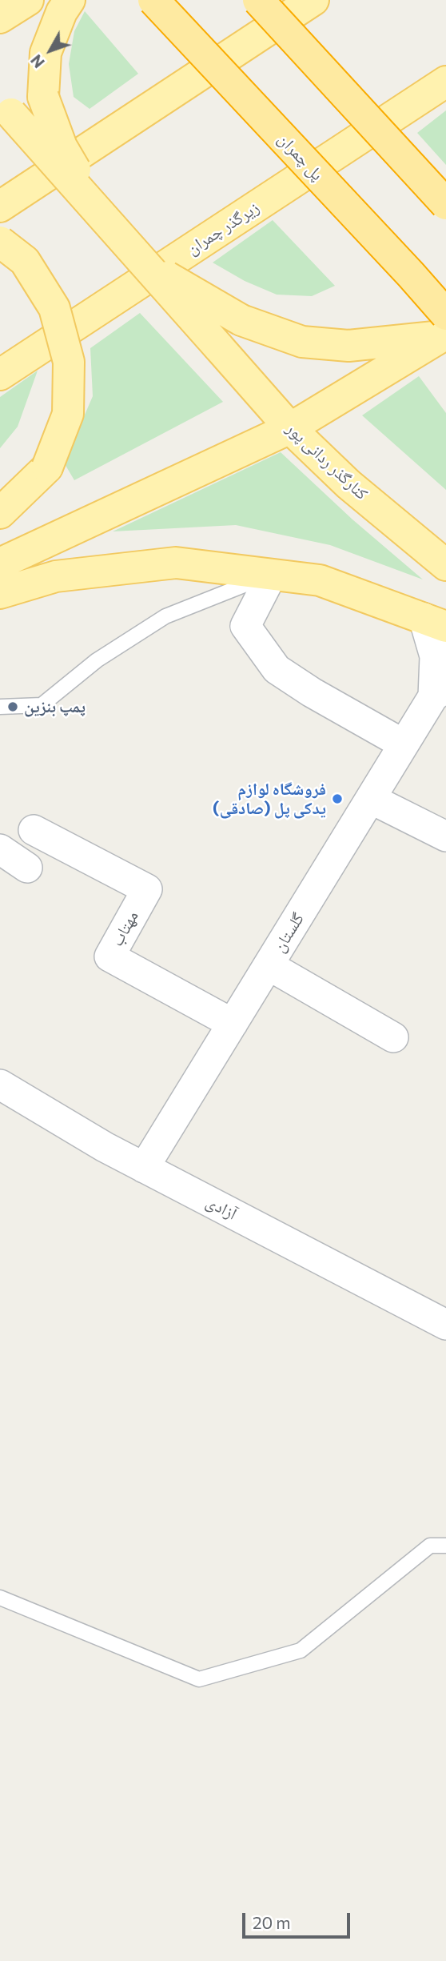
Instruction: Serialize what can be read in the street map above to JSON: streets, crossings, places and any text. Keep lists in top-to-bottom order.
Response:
{
  "streets": {
    "highway": ["پل چمران"],
    "main road": ["زیرگذر چمران", "کنارگذر ردانی پور"],
    "street": ["مهتاب", "گلستان", "آزادی"]
  },
  "crossings": [
    ["مهتاب", "گلستان"],
    ["گلستان", "آزادی"]
  ],
  "places": ["پمپ بنزین", "فروشگاه لوازم یدکی پل (صادقی)"],
  "scale_bar": "20 m",
  "north": "bottom left"
}
